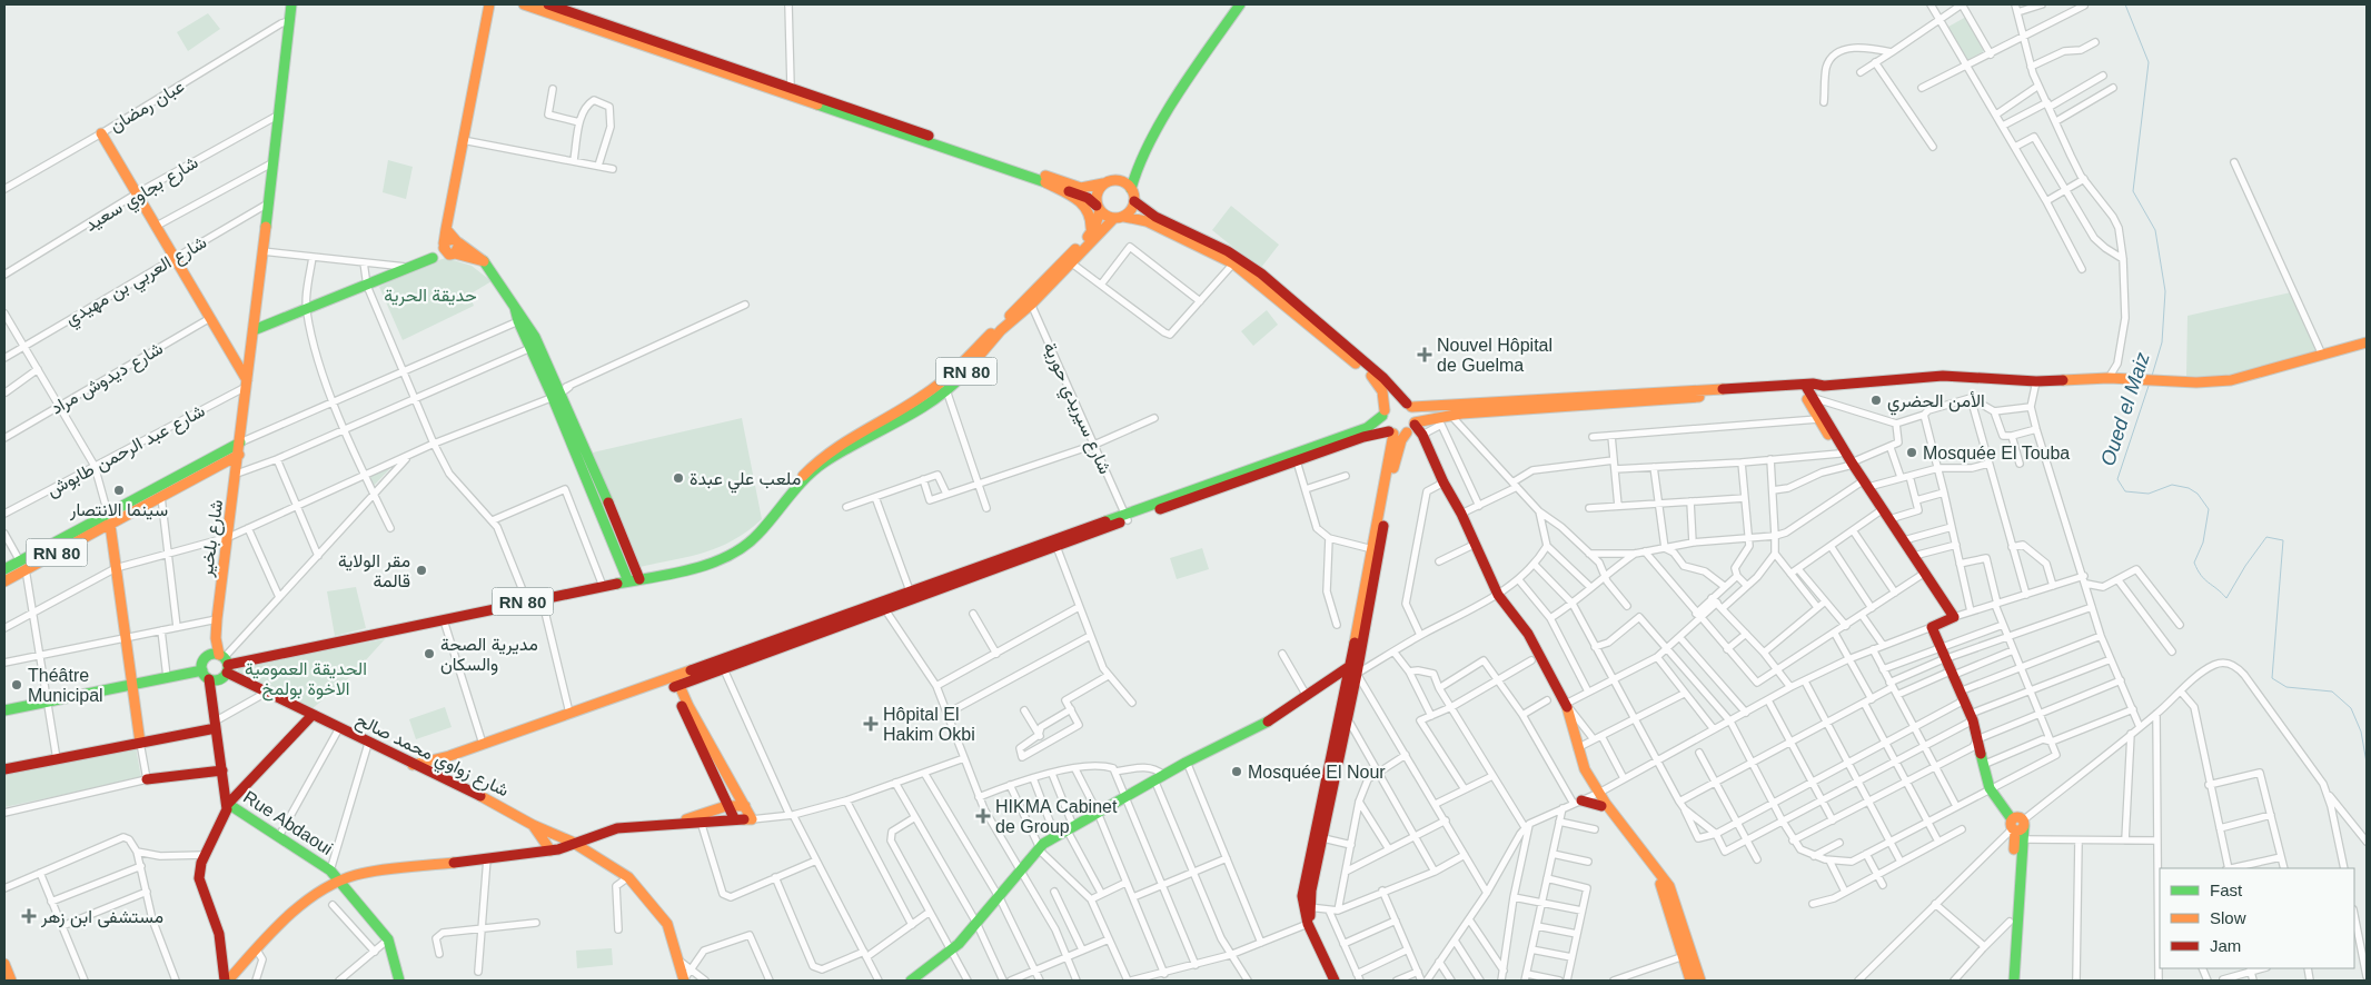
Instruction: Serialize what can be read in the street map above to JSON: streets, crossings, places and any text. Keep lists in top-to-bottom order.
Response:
{
  "streets": {
    "main road": [
      "RN 80",
      "شارع بلخير",
      "شارع زواوي محمد صالح",
      "Rue Abdaoui"
    ],
    "street": [
      "عبان رمضان",
      "شارع بجاوي سعيد",
      "شارع العربي بن مهيدي",
      "شارع ديدوش مراد",
      "شارع سيريدي حورية",
      "شارع عبد الرحمن طابوش"
    ]
  },
  "crossings": [
    ["عبان رمضان", "شارع بلخير"],
    ["شارع بجاوي سعيد", "شارع بلخير"],
    ["شارع العربي بن مهيدي", "شارع بلخير"],
    ["RN 80", "شارع سيريدي حورية"],
    ["RN 80", "شارع بلخير"],
    ["RN 80", "شارع زواوي محمد صالح"],
    ["شارع عبد الرحمن طابوش", "شارع بلخير"],
    ["شارع بلخير", "شارع زواوي محمد صالح"]
  ],
  "water": ["Oued el Maiz"],
  "parks": ["حديقة الحرية", "الحديقة العمومية الاخوة بولمخ"],
  "places": {
    "health": [
      "Nouvel Hôpital de Guelma",
      "Hôpital El Hakim Okbi",
      "HIKMA Cabinet de Group",
      "مستشفى ابن زهر"
    ],
    "other": [
      "الأمن الحضري",
      "Mosquée El Touba",
      "ملعب علي عبدة",
      "سينما الانتصار",
      "مقر الولاية قالمة",
      "مديرية الصحة والسكان",
      "Théâtre Municipal",
      "Mosquée El Nour"
    ]
  },
  "legend": ["Fast", "Slow", "Jam"]
}
